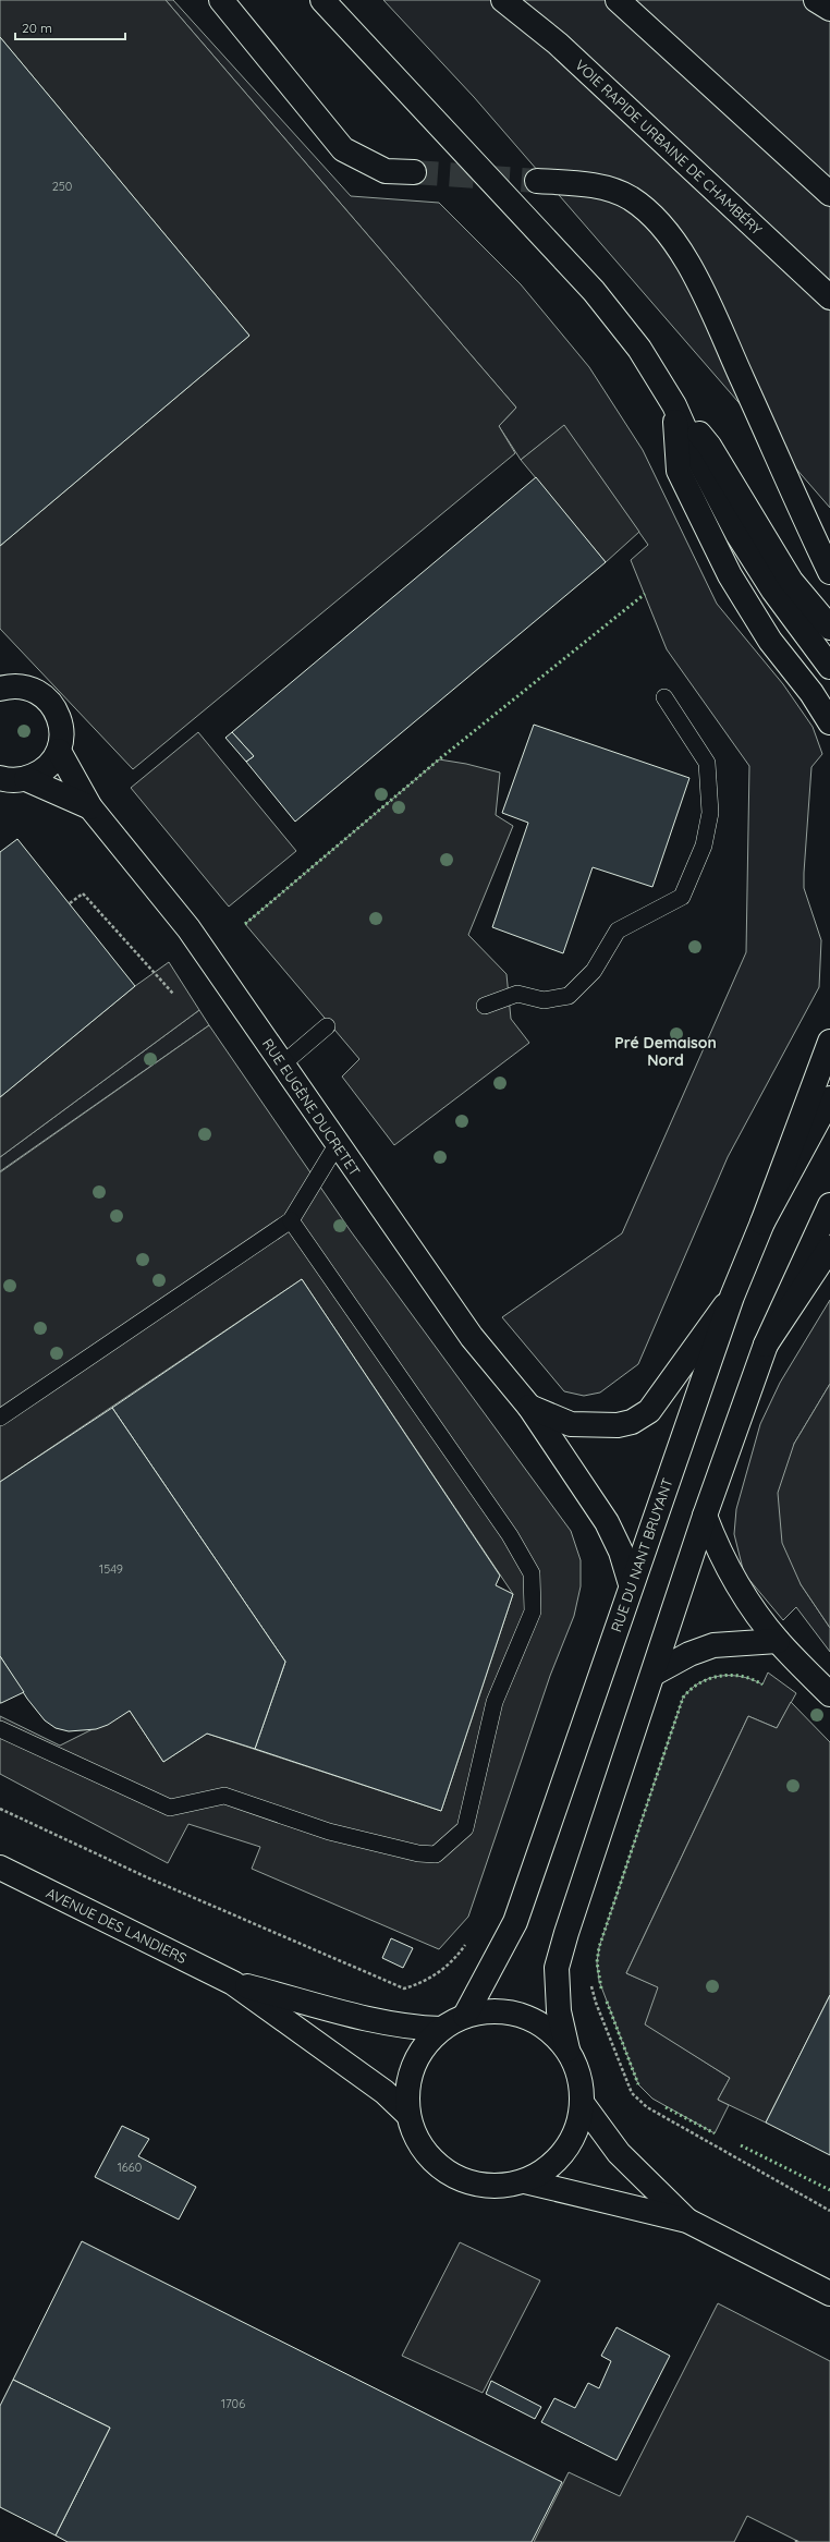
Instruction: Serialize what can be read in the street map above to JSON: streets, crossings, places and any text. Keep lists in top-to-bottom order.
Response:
{
  "streets": {
    "main road": [
      "VOIE RAPIDE URBAINE DE CHAMBÉRY",
      "RUE EUGÈNE DUCRETET",
      "RUE DU NANT BRUYANT",
      "AVENUE DES LANDIERS"
    ]
  },
  "crossings": [
    ["RUE EUGÈNE DUCRETET", "RUE DU NANT BRUYANT"]
  ],
  "districts": ["Pré Demaison Nord"],
  "house_numbers": [
    "250",
    "1549",
    "1660",
    "1706"
  ],
  "scale_bar": "20 m"
}
